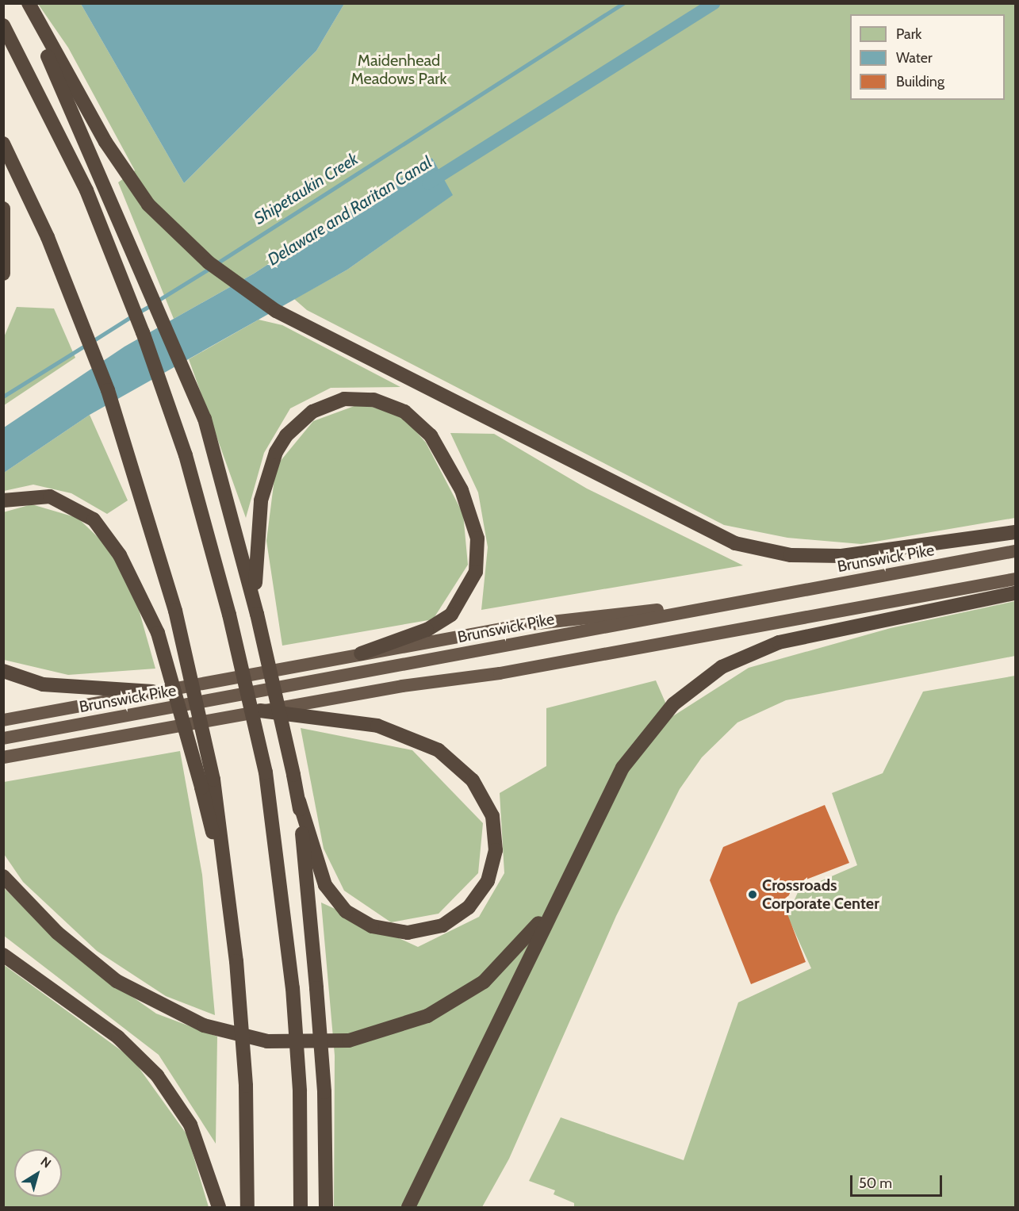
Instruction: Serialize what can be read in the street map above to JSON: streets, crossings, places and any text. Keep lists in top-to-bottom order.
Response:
{
  "streets": {
    "highway": ["Brunswick Pike"]
  },
  "water": ["Shipetaukin Creek", "Delaware and Raritan Canal"],
  "parks": ["Maidenhead Meadows Park"],
  "places": ["Crossroads Corporate Center"],
  "legend": ["Park", "Water", "Building"],
  "scale_bar": "50 m",
  "north": "top right"
}
